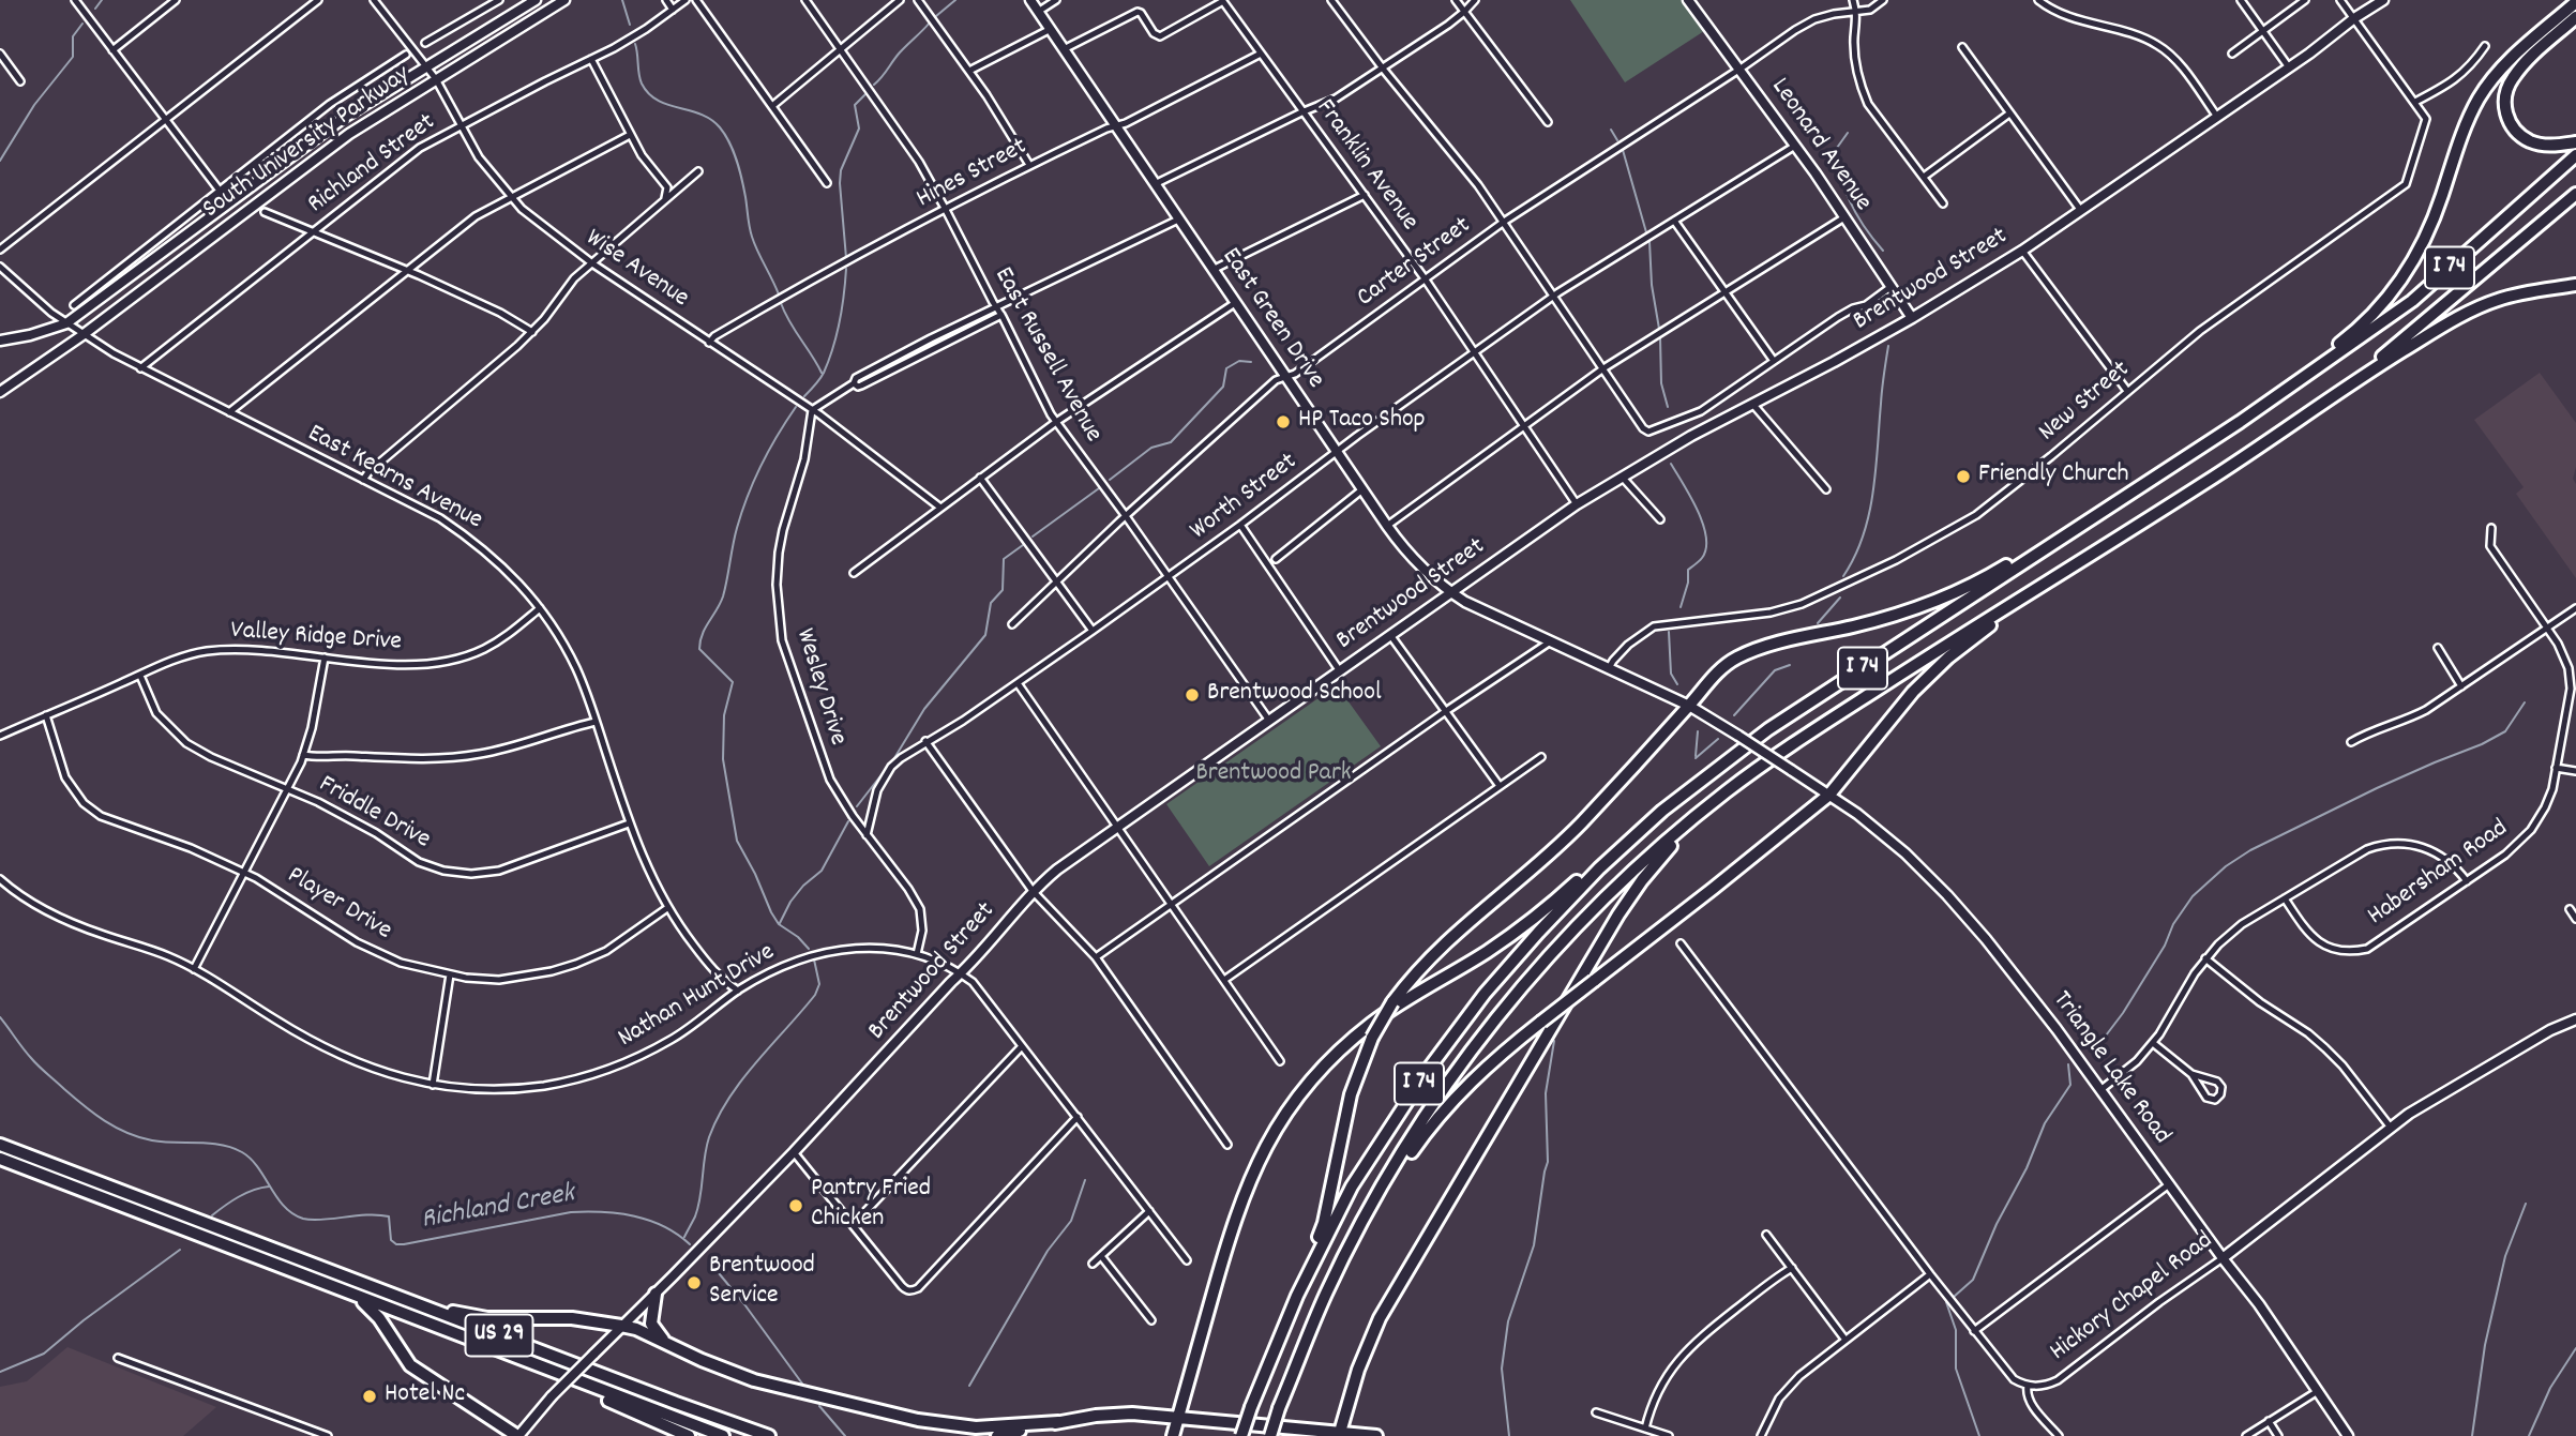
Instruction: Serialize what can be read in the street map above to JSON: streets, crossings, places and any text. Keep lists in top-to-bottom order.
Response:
{
  "streets": {
    "highway": ["I 74", "US 29"],
    "main road": [
      "South University Parkway",
      "Leonard Avenue",
      "Brentwood Street",
      "East Green Drive",
      "Triangle Lake Road",
      "Hickory Chapel Road"
    ],
    "street": [
      "Richland Street",
      "Franklin Avenue",
      "Hines Street",
      "Carter Street",
      "Wise Avenue",
      "East Russell Avenue",
      "New Street",
      "East Kearns Avenue",
      "Worth Street",
      "Valley Ridge Drive",
      "Wesley Drive",
      "Friddle Drive",
      "Habersham Road",
      "Player Drive",
      "Nathan Hunt Drive"
    ]
  },
  "crossings": [
    ["South University Parkway", "Wise Avenue"],
    ["South University Parkway", "East Kearns Avenue"],
    ["Leonard Avenue", "Carter Street"],
    ["Leonard Avenue", "Brentwood Street"],
    ["Leonard Avenue", "Worth Street"],
    ["Richland Street", "Wise Avenue"],
    ["Richland Street", "East Kearns Avenue"],
    ["Franklin Avenue", "Hines Street"],
    ["Franklin Avenue", "Carter Street"],
    ["Franklin Avenue", "Brentwood Street"],
    ["Franklin Avenue", "Worth Street"],
    ["Hines Street", "Wise Avenue"],
    ["Hines Street", "East Green Drive"],
    ["Hines Street", "East Russell Avenue"],
    ["Carter Street", "East Green Drive"],
    ["Carter Street", "East Russell Avenue"],
    ["Wise Avenue", "Wesley Drive"],
    ["Brentwood Street", "East Green Drive"],
    ["Brentwood Street", "East Russell Avenue"],
    ["Brentwood Street", "Nathan Hunt Drive"],
    ["East Green Drive", "New Street"],
    ["East Green Drive", "Worth Street"],
    ["East Green Drive", "Triangle Lake Road"],
    ["East Russell Avenue", "Worth Street"],
    ["East Kearns Avenue", "Valley Ridge Drive"],
    ["East Kearns Avenue", "Friddle Drive"],
    ["East Kearns Avenue", "Player Drive"],
    ["East Kearns Avenue", "Nathan Hunt Drive"],
    ["Worth Street", "Wesley Drive"],
    ["Valley Ridge Drive", "Friddle Drive"],
    ["Valley Ridge Drive", "Player Drive"],
    ["Wesley Drive", "Nathan Hunt Drive"],
    ["Triangle Lake Road", "Hickory Chapel Road"]
  ],
  "water": ["Richland Creek"],
  "parks": ["Brentwood Park"],
  "places": [
    "HP Taco Shop",
    "Friendly Church",
    "Brentwood School",
    "Pantry Fried Chicken",
    "Brentwood Service",
    "Hotel Nc"
  ]
}
